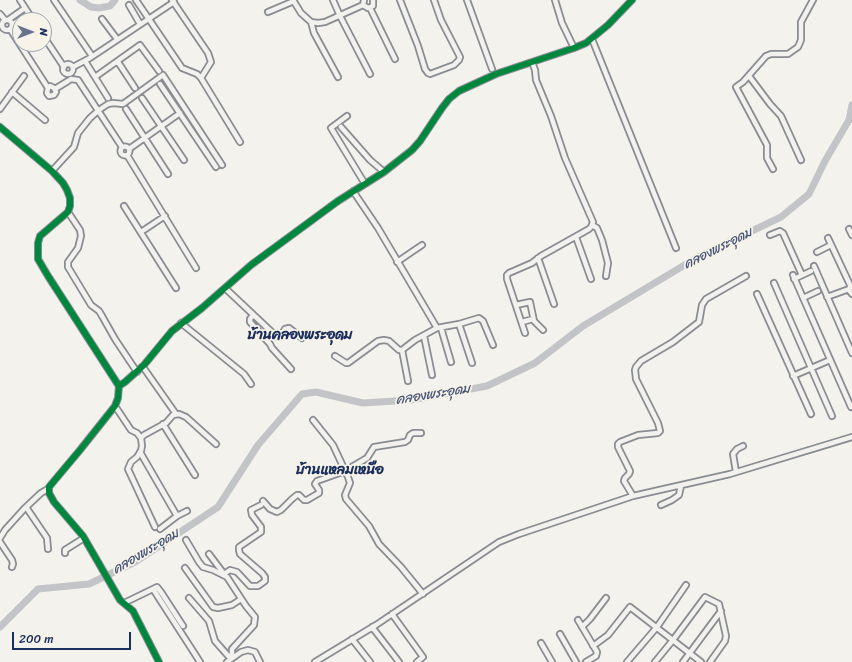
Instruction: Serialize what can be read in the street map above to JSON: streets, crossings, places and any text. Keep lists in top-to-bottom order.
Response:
{
  "districts": ["บ้านคลองพระอุดม", "บ้านแหลมเหนือ"],
  "water": ["คลองพระอุดม"],
  "scale_bar": "200 m",
  "north": "right"
}
